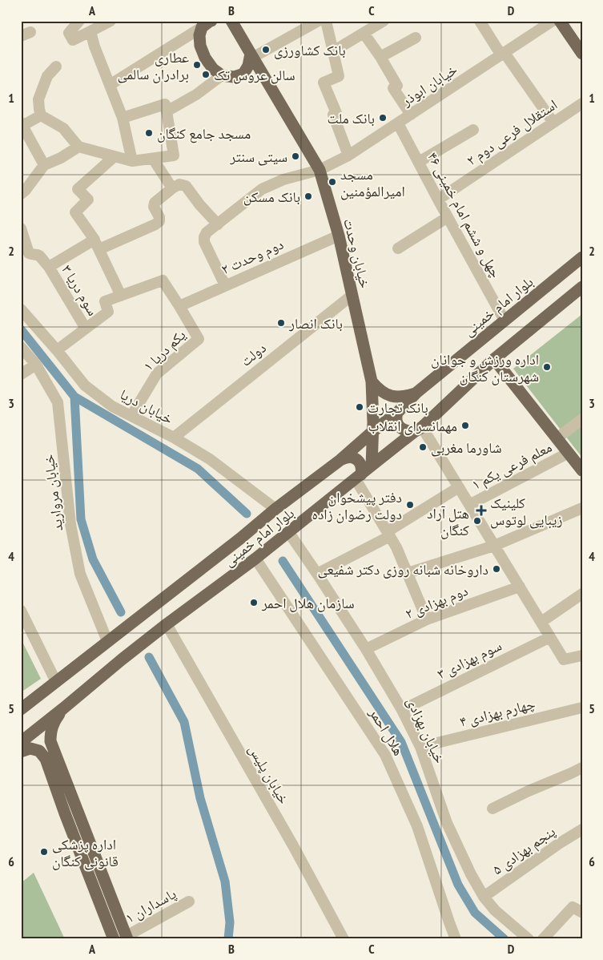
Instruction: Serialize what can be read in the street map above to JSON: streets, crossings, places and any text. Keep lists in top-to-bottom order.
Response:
{
  "streets": {
    "main road": ["خیابان وحدت", "بلوار امام خمینی"],
    "street": [
      "خیابان ابوذر",
      "استقلال فرعی دوم ۲",
      "چهل و ششم امام خمینی ۴۶",
      "دوم وحدت ۲",
      "سوم دریا ۳",
      "یکم دریا ۱",
      "دولت",
      "خیابان دریا",
      "معلم فرعی یکم ۱",
      "خیابان مروارید",
      "دوم بهزادی ۲",
      "سوم بهزادی ۳",
      "چهارم بهزادی ۴",
      "خیابان بهزادی",
      "هلال احمر",
      "خیابان پلیس",
      "پنجم بهزادی ۵",
      "پاسداران ۱"
    ]
  },
  "crossings": [
    ["خیابان ابوذر", "چهل و ششم امام خمینی ۴۶"],
    ["خیابان ابوذر", "خیابان وحدت"],
    ["خیابان ابوذر", "دوم وحدت ۲"],
    ["استقلال فرعی دوم ۲", "چهل و ششم امام خمینی ۴۶"],
    ["چهل و ششم امام خمینی ۴۶", "بلوار امام خمینی"],
    ["خیابان وحدت", "دوم وحدت ۲"],
    ["خیابان وحدت", "بلوار امام خمینی"],
    ["خیابان وحدت", "دولت"],
    ["دوم وحدت ۲", "سوم دریا ۳"],
    ["دوم وحدت ۲", "یکم دریا ۱"],
    ["سوم دریا ۳", "یکم دریا ۱"],
    ["سوم دریا ۳", "خیابان دریا"],
    ["بلوار امام خمینی", "خیابان دریا"],
    ["بلوار امام خمینی", "خیابان مروارید"],
    ["بلوار امام خمینی", "خیابان بهزادی"],
    ["بلوار امام خمینی", "هلال احمر"],
    ["بلوار امام خمینی", "خیابان پلیس"],
    ["یکم دریا ۱", "خیابان دریا"],
    ["دولت", "خیابان دریا"],
    ["دوم بهزادی ۲", "خیابان بهزادی"],
    ["سوم بهزادی ۳", "خیابان بهزادی"],
    ["چهارم بهزادی ۴", "خیابان بهزادی"],
    ["خیابان بهزادی", "پنجم بهزادی ۵"]
  ],
  "places": {
    "other": [
      "بانک کشاورزی",
      "عطاری برادران سالمی",
      "سالن عروس تک",
      "بانک ملت",
      "مسجد جامع کنگان",
      "سیتی سنتر",
      "مسجد امیرالمؤمنین",
      "بانک مسکن",
      "بانک انصار",
      "اداره ورزش و جوانان شهرستان کنگان",
      "بانک تجارت",
      "مهمانسرای انقلاب",
      "شاورما مغربی",
      "دفتر پیشخوان دولت رضوان زاده",
      "هتل آراد کنگان",
      "داروخانه شبانه روزی دکتر شفیعی",
      "سازمان هلال احمر",
      "اداره پزشکی قانونی کنگان"
    ],
    "health": ["کلینیک زیبایی لوتوس"]
  },
  "grid": {
    "columns": [
      "A",
      "B",
      "C",
      "D"
    ],
    "rows": [
      "1",
      "2",
      "3",
      "4",
      "5",
      "6"
    ]
  }
}
